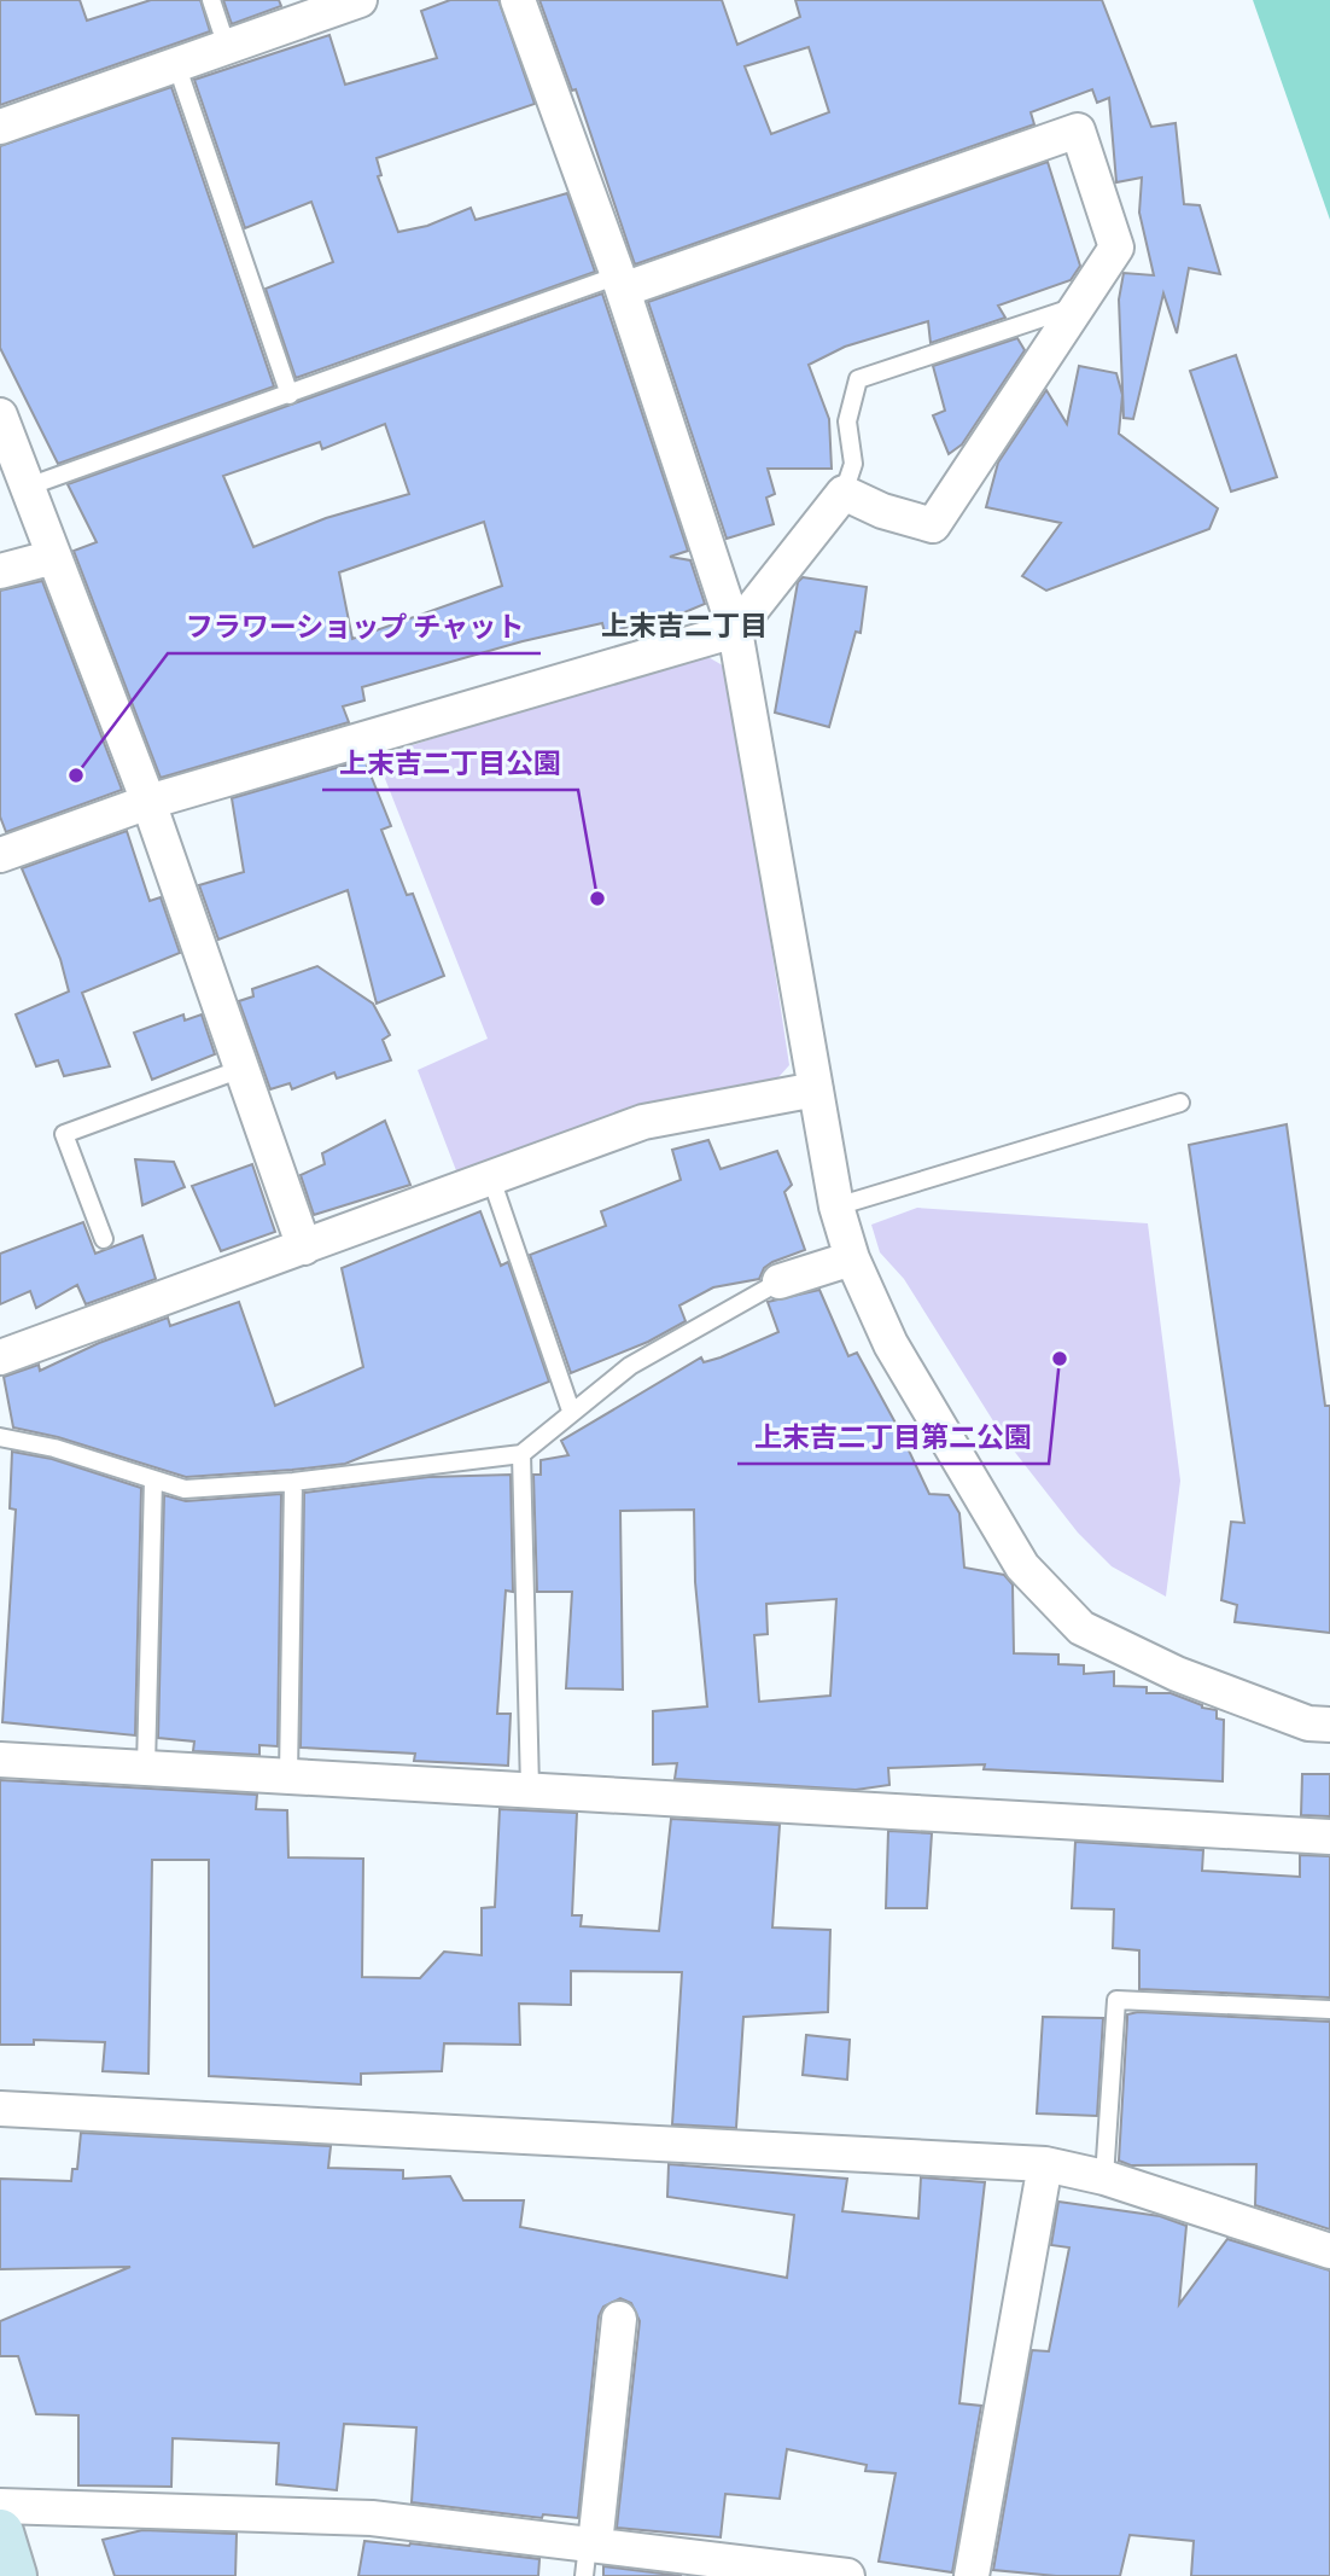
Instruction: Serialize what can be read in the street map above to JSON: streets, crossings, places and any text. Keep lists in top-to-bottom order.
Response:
{
  "districts": ["上末吉二丁目"],
  "places": ["フラワーショップ チャット", "上末吉二丁目公園", "上末吉二丁目第二公園"]
}
